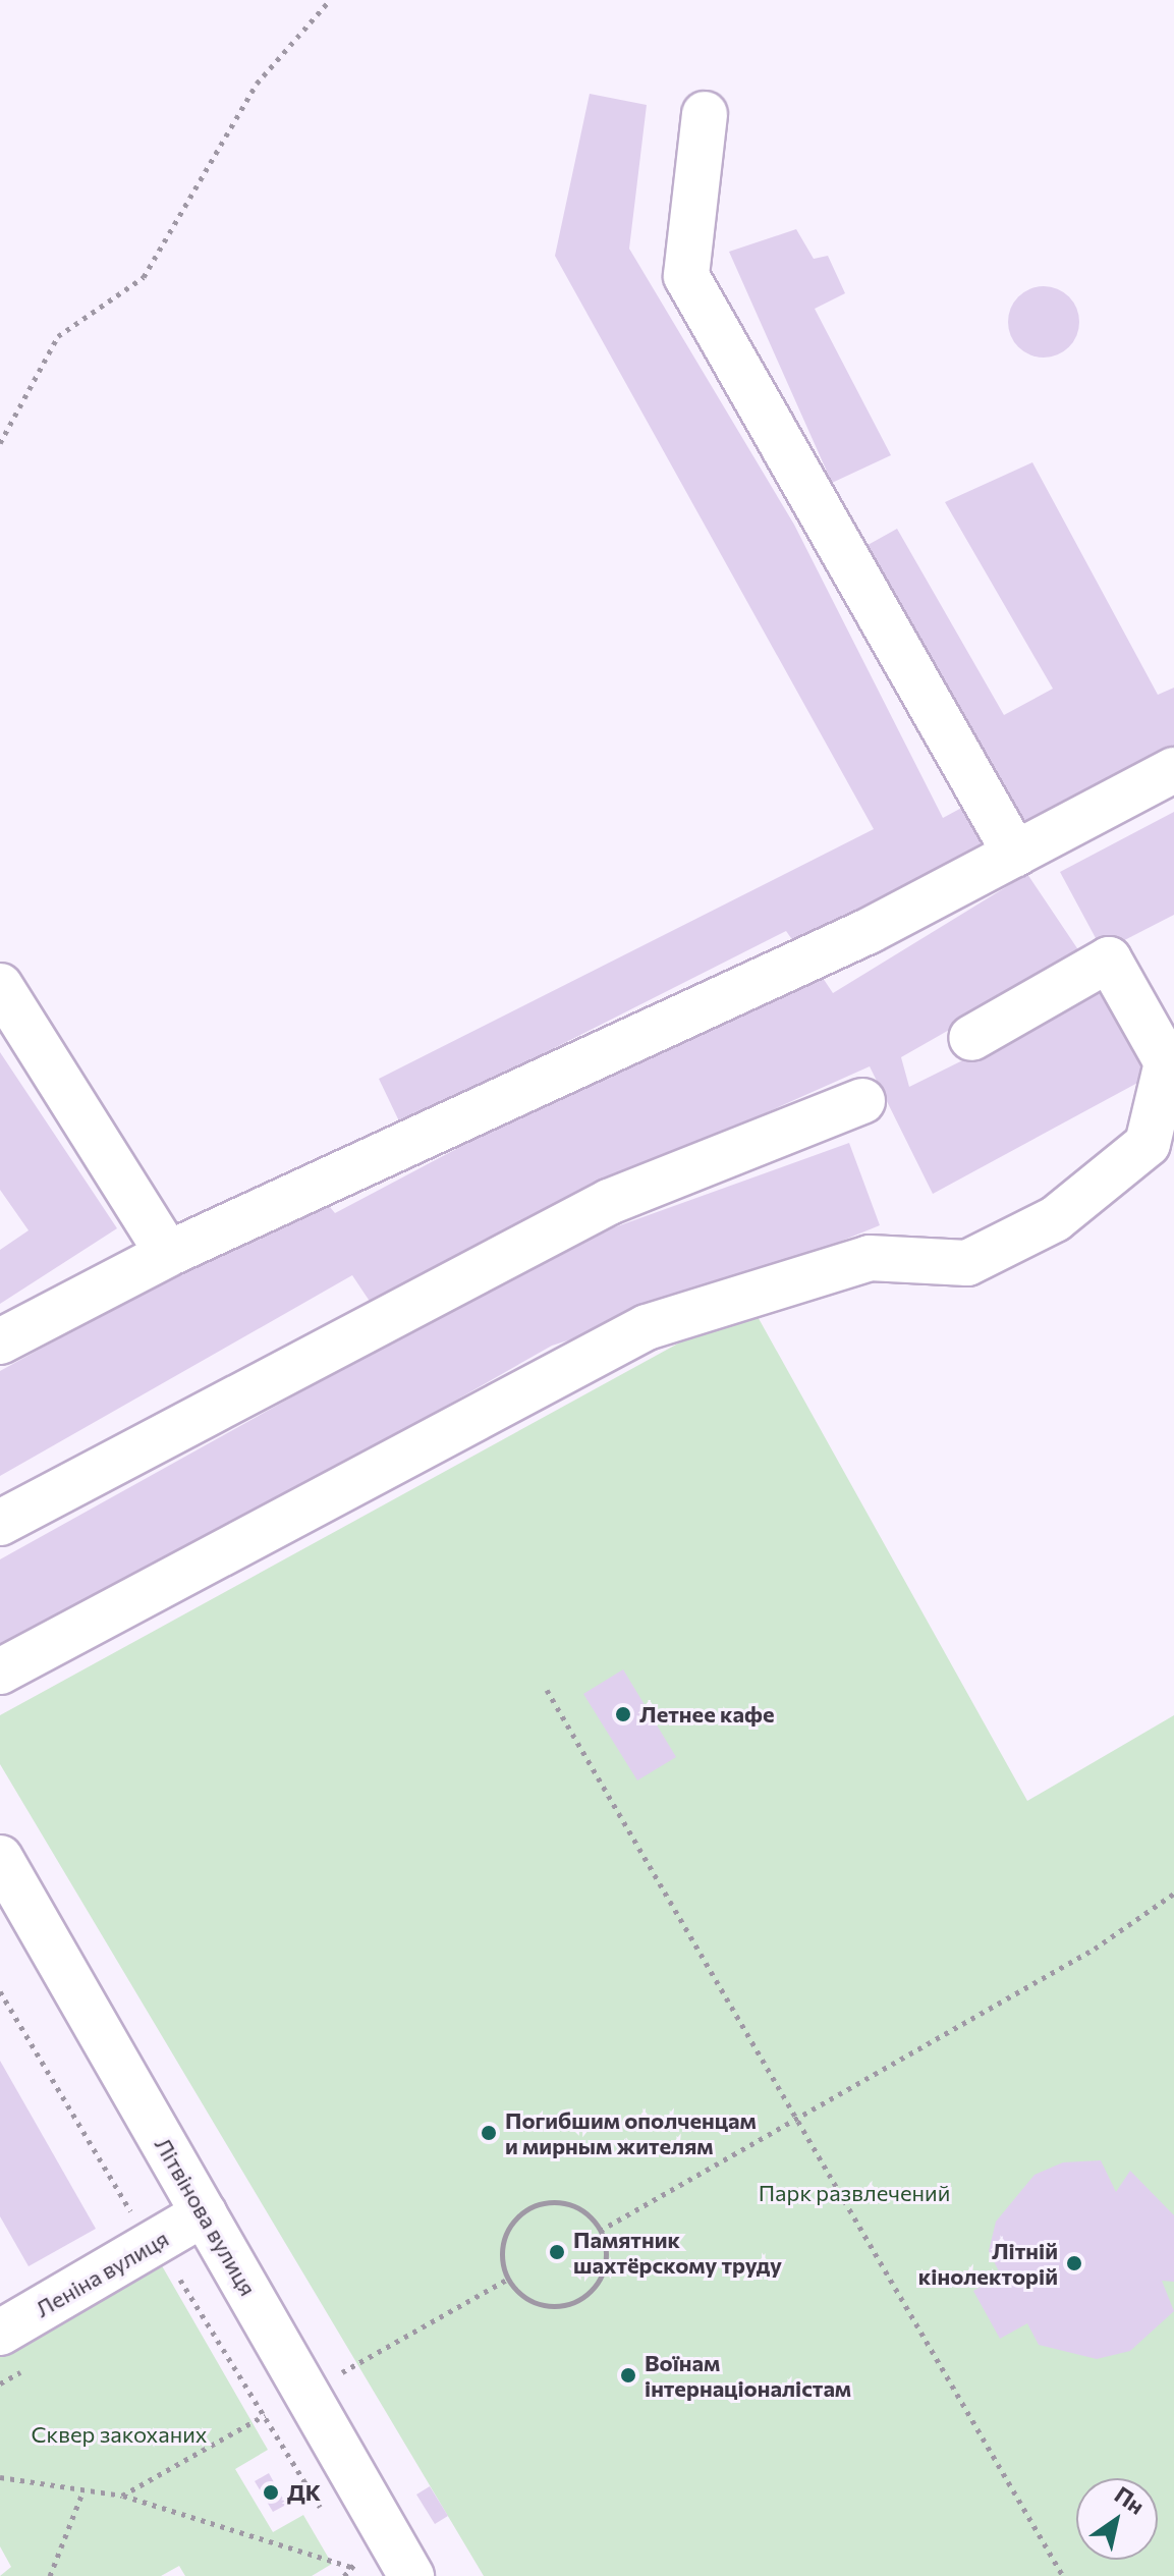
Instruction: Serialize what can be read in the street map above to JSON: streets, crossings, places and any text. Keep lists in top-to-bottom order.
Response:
{
  "streets": {
    "street": ["Літвінова вулиця", "Леніна вулиця"]
  },
  "crossings": [
    ["Літвінова вулиця", "Леніна вулиця"]
  ],
  "parks": ["Парк развлечений", "Сквер закоханих"],
  "places": [
    "Летнее кафе",
    "Погибшим ополченцам и мирным жителям",
    "Памятник шахтёрскому труду",
    "Літній кінолекторій",
    "Воїнам інтернаціоналістам",
    "ДК"
  ],
  "north": "top right"
}
